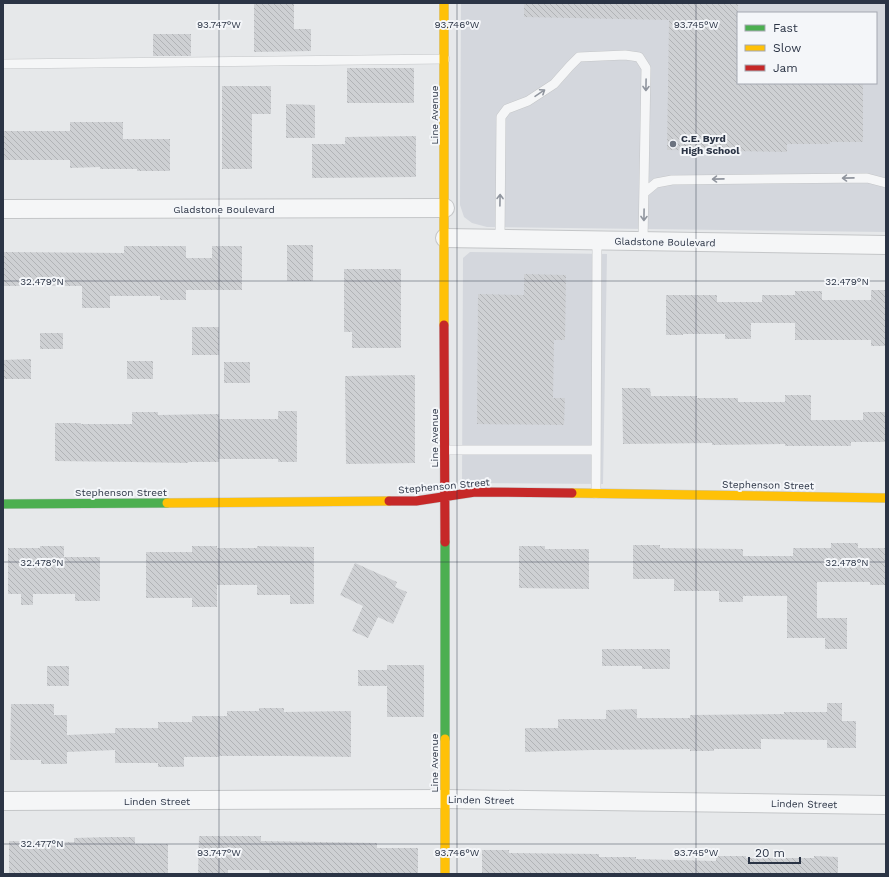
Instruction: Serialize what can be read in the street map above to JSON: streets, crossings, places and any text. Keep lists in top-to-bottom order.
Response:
{
  "streets": {
    "street": [
      "Line Avenue",
      "Gladstone Boulevard",
      "Stephenson Street",
      "Linden Street"
    ]
  },
  "crossings": [
    ["Line Avenue", "Gladstone Boulevard"],
    ["Line Avenue", "Stephenson Street"],
    ["Line Avenue", "Linden Street"]
  ],
  "places": ["C.E. Byrd High School"],
  "legend": ["Fast", "Slow", "Jam"],
  "scale_bar": "20 m",
  "coordinates": [
    "93.747°W",
    "93.746°W",
    "93.745°W",
    "32.479°N",
    "32.478°N",
    "32.477°N"
  ]
}
